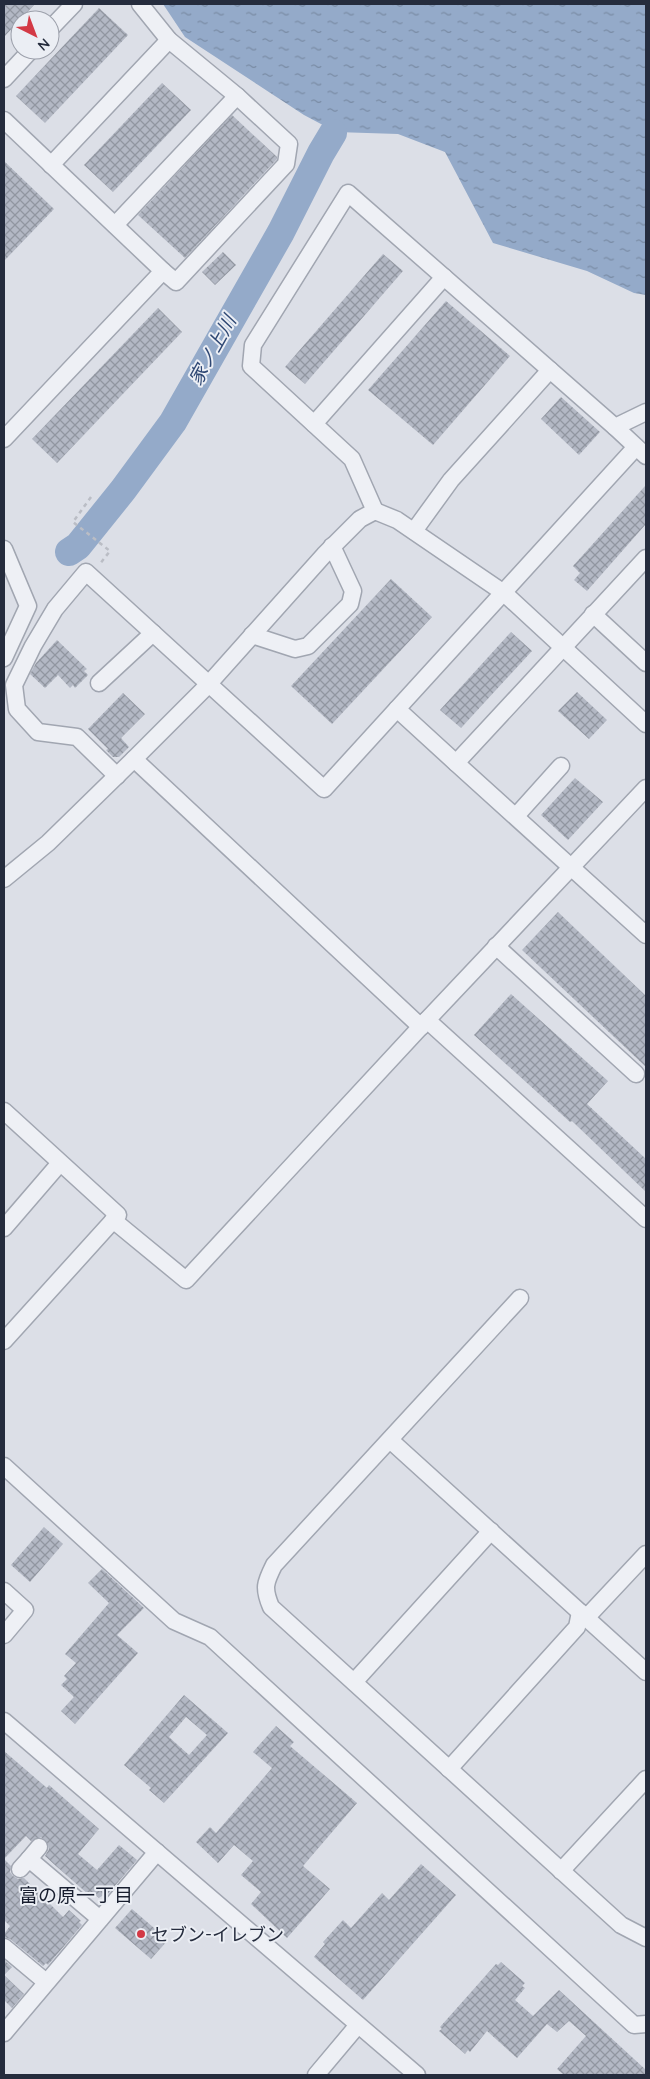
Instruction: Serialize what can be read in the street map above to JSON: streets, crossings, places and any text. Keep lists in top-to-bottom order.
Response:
{
  "districts": ["富の原一丁目"],
  "water": ["家ノ上川"],
  "places": ["セブン-イレブン"],
  "north": "bottom right"
}
